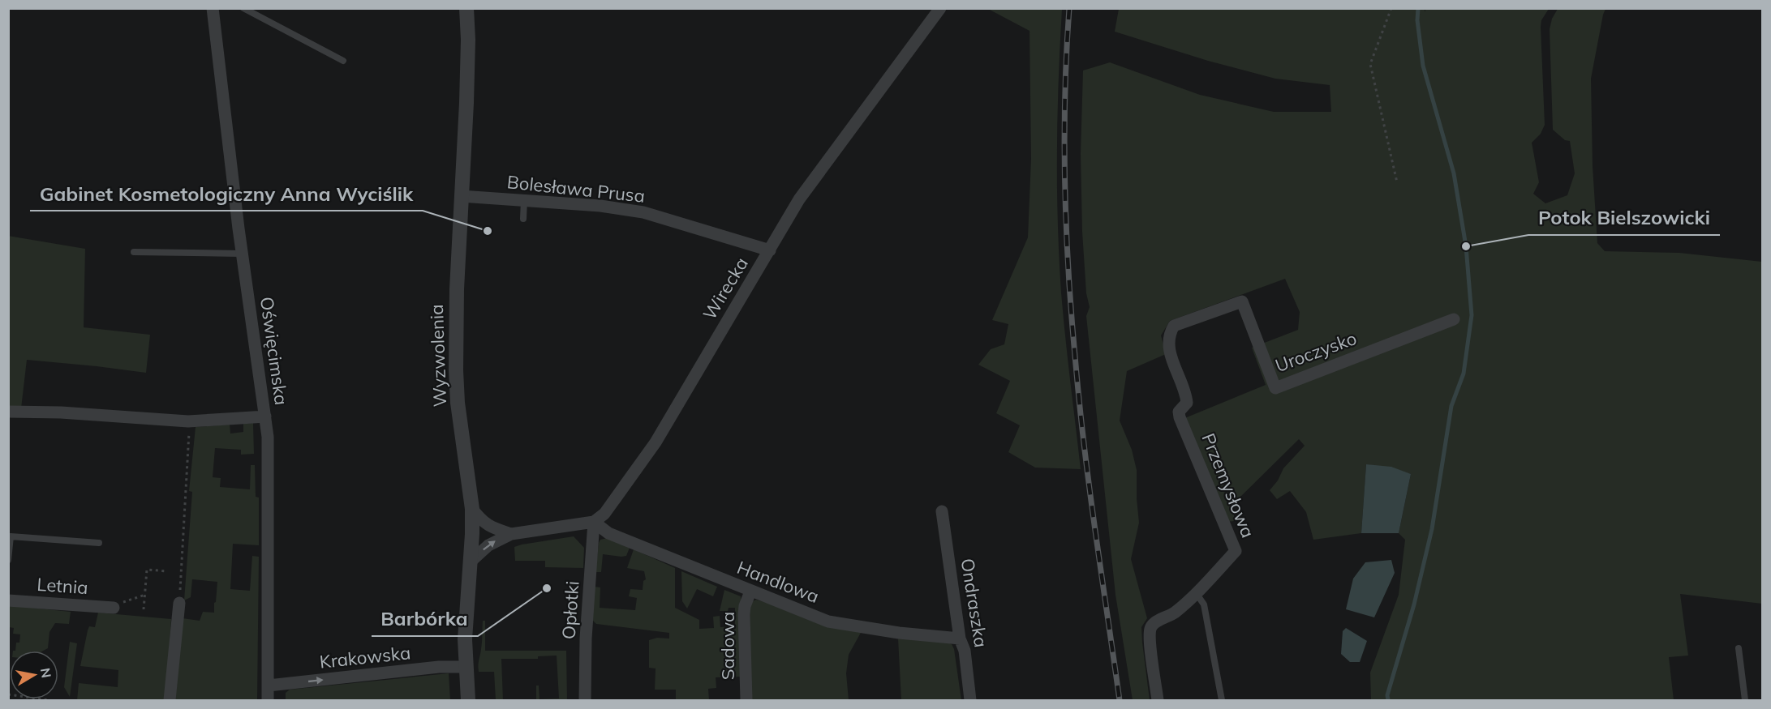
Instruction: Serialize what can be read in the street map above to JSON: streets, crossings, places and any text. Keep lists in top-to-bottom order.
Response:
{
  "streets": {
    "street": [
      "Bolesława Prusa",
      "Wirecka",
      "Oświęcimska",
      "Uroczysko",
      "Wyzwolenia",
      "Przemysłowa",
      "Handlowa",
      "Letnia",
      "Ondraszka",
      "Opłotki",
      "Sadowa",
      "Krakowska"
    ]
  },
  "crossings": [
    ["Bolesława Prusa", "Wirecka"],
    ["Bolesława Prusa", "Wyzwolenia"],
    ["Wirecka", "Handlowa"],
    ["Wirecka", "Opłotki"],
    ["Oświęcimska", "Krakowska"],
    ["Uroczysko", "Przemysłowa"],
    ["Wyzwolenia", "Krakowska"],
    ["Handlowa", "Ondraszka"],
    ["Handlowa", "Opłotki"],
    ["Handlowa", "Sadowa"]
  ],
  "one_way": ["Krakowska"],
  "places": ["Gabinet Kosmetologiczny Anna Wyciślik", "Potok Bielszowicki", "Barbórka"],
  "north": "right"
}
